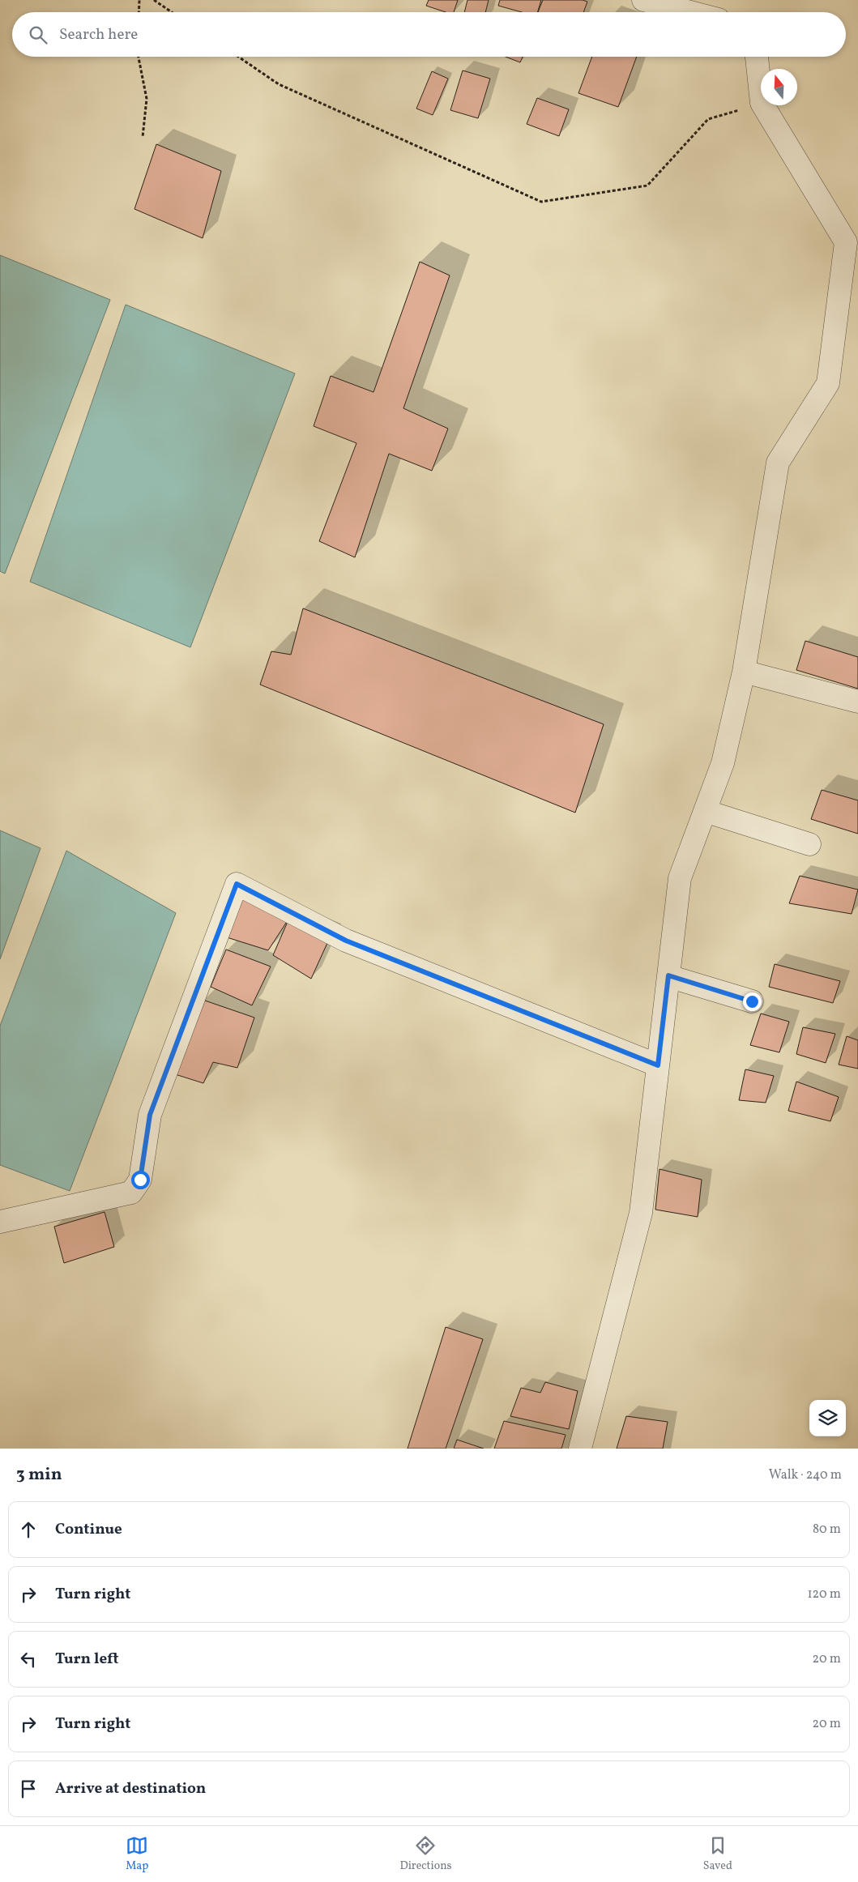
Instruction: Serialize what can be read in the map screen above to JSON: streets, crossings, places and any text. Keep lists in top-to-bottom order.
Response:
{
  "north": "top",
  "page": {
    "search": "Search here",
    "heading": ["3 min", "Walk · 240 m"],
    "list": [
      ["Continue", "80 m"],
      ["Turn right", "120 m"],
      ["Turn left", "20 m"],
      ["Turn right", "20 m"],
      "Arrive at destination"
    ],
    "nav": ["Map", "Directions", "Saved"]
  }
}
